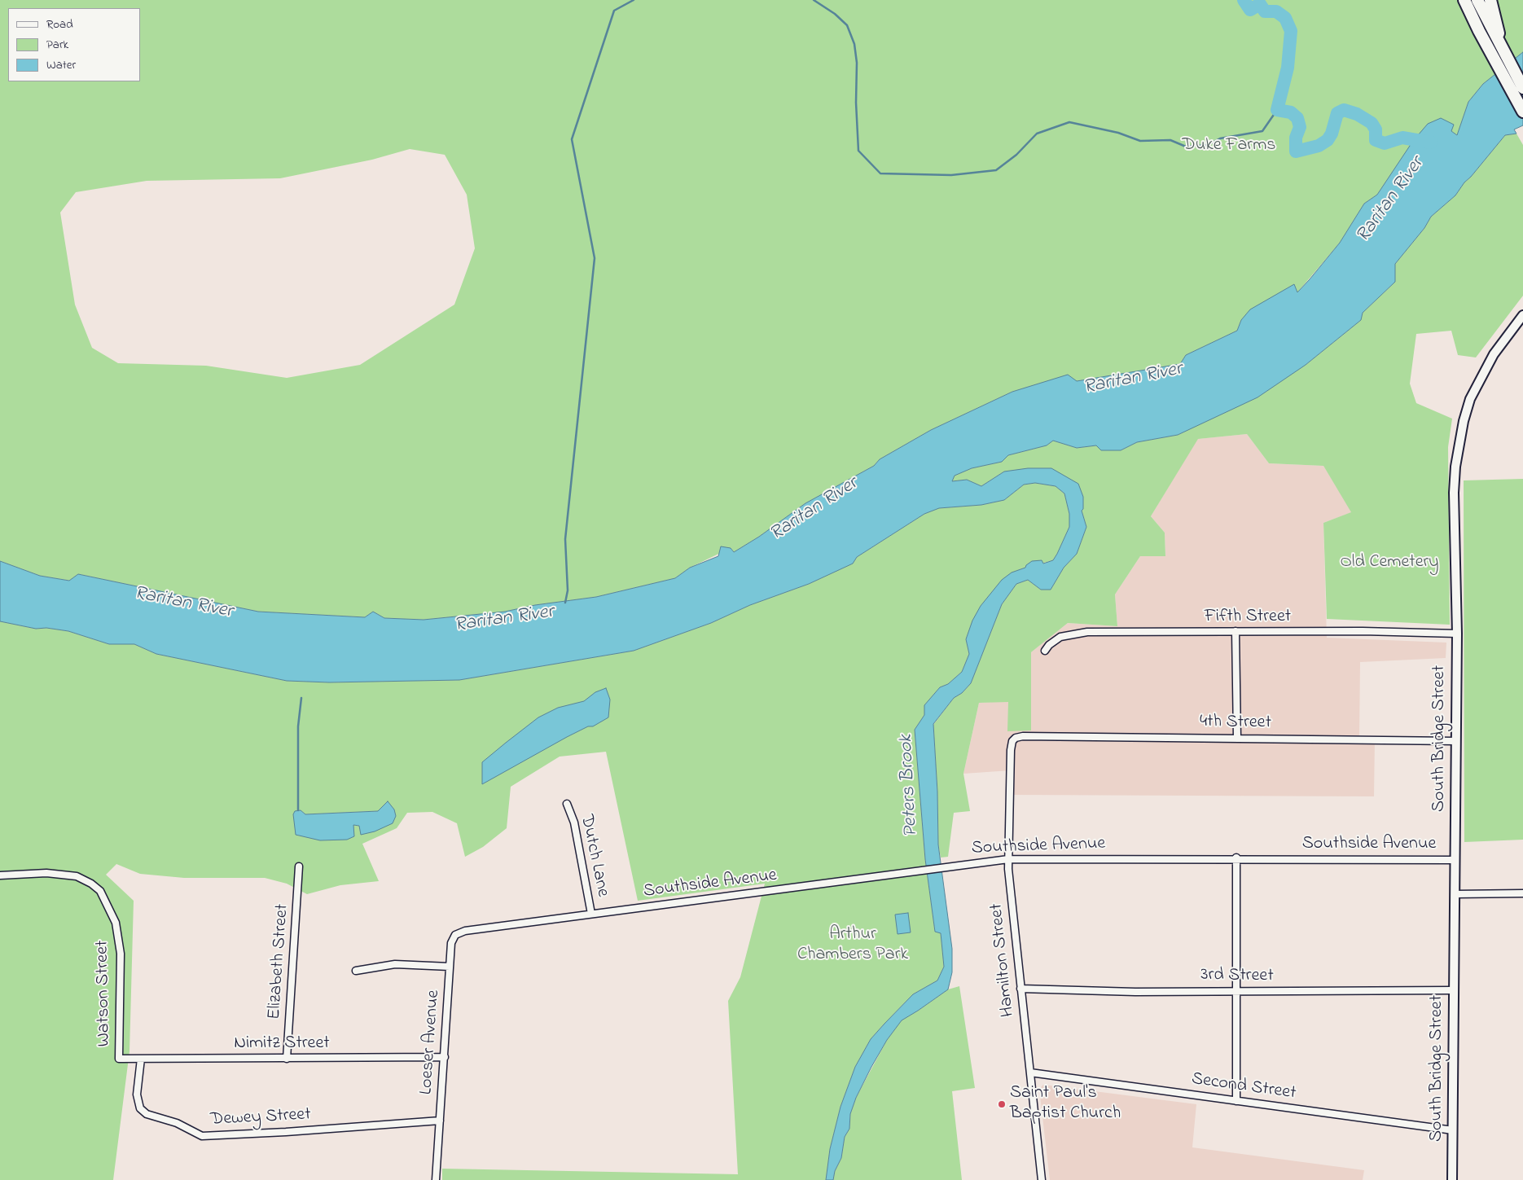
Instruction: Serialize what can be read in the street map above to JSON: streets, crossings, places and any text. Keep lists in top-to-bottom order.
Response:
{
  "streets": {
    "street": [
      "Fifth Street",
      "4th Street",
      "South Bridge Street",
      "Southside Avenue",
      "Dutch Lane",
      "Hamilton Street",
      "Elizabeth Street",
      "3rd Street",
      "Watson Street",
      "Loeser Avenue",
      "Nimitz Street",
      "Second Street",
      "Dewey Street"
    ]
  },
  "crossings": [
    ["Fifth Street", "South Bridge Street"],
    ["4th Street", "South Bridge Street"],
    ["4th Street", "Hamilton Street"],
    ["South Bridge Street", "Southside Avenue"],
    ["South Bridge Street", "3rd Street"],
    ["South Bridge Street", "Second Street"],
    ["Southside Avenue", "Dutch Lane"],
    ["Southside Avenue", "Hamilton Street"],
    ["Southside Avenue", "Loeser Avenue"],
    ["Hamilton Street", "3rd Street"],
    ["Hamilton Street", "Second Street"],
    ["Elizabeth Street", "Nimitz Street"],
    ["Watson Street", "Nimitz Street"],
    ["Loeser Avenue", "Nimitz Street"],
    ["Loeser Avenue", "Dewey Street"],
    ["Nimitz Street", "Dewey Street"]
  ],
  "water": ["Raritan River", "Peters Brook"],
  "parks": ["Duke Farms", "Old Cemetery", "Arthur Chambers Park"],
  "places": ["Saint Paul's Baptist Church"],
  "legend": ["Road", "Park", "Water"]
}
